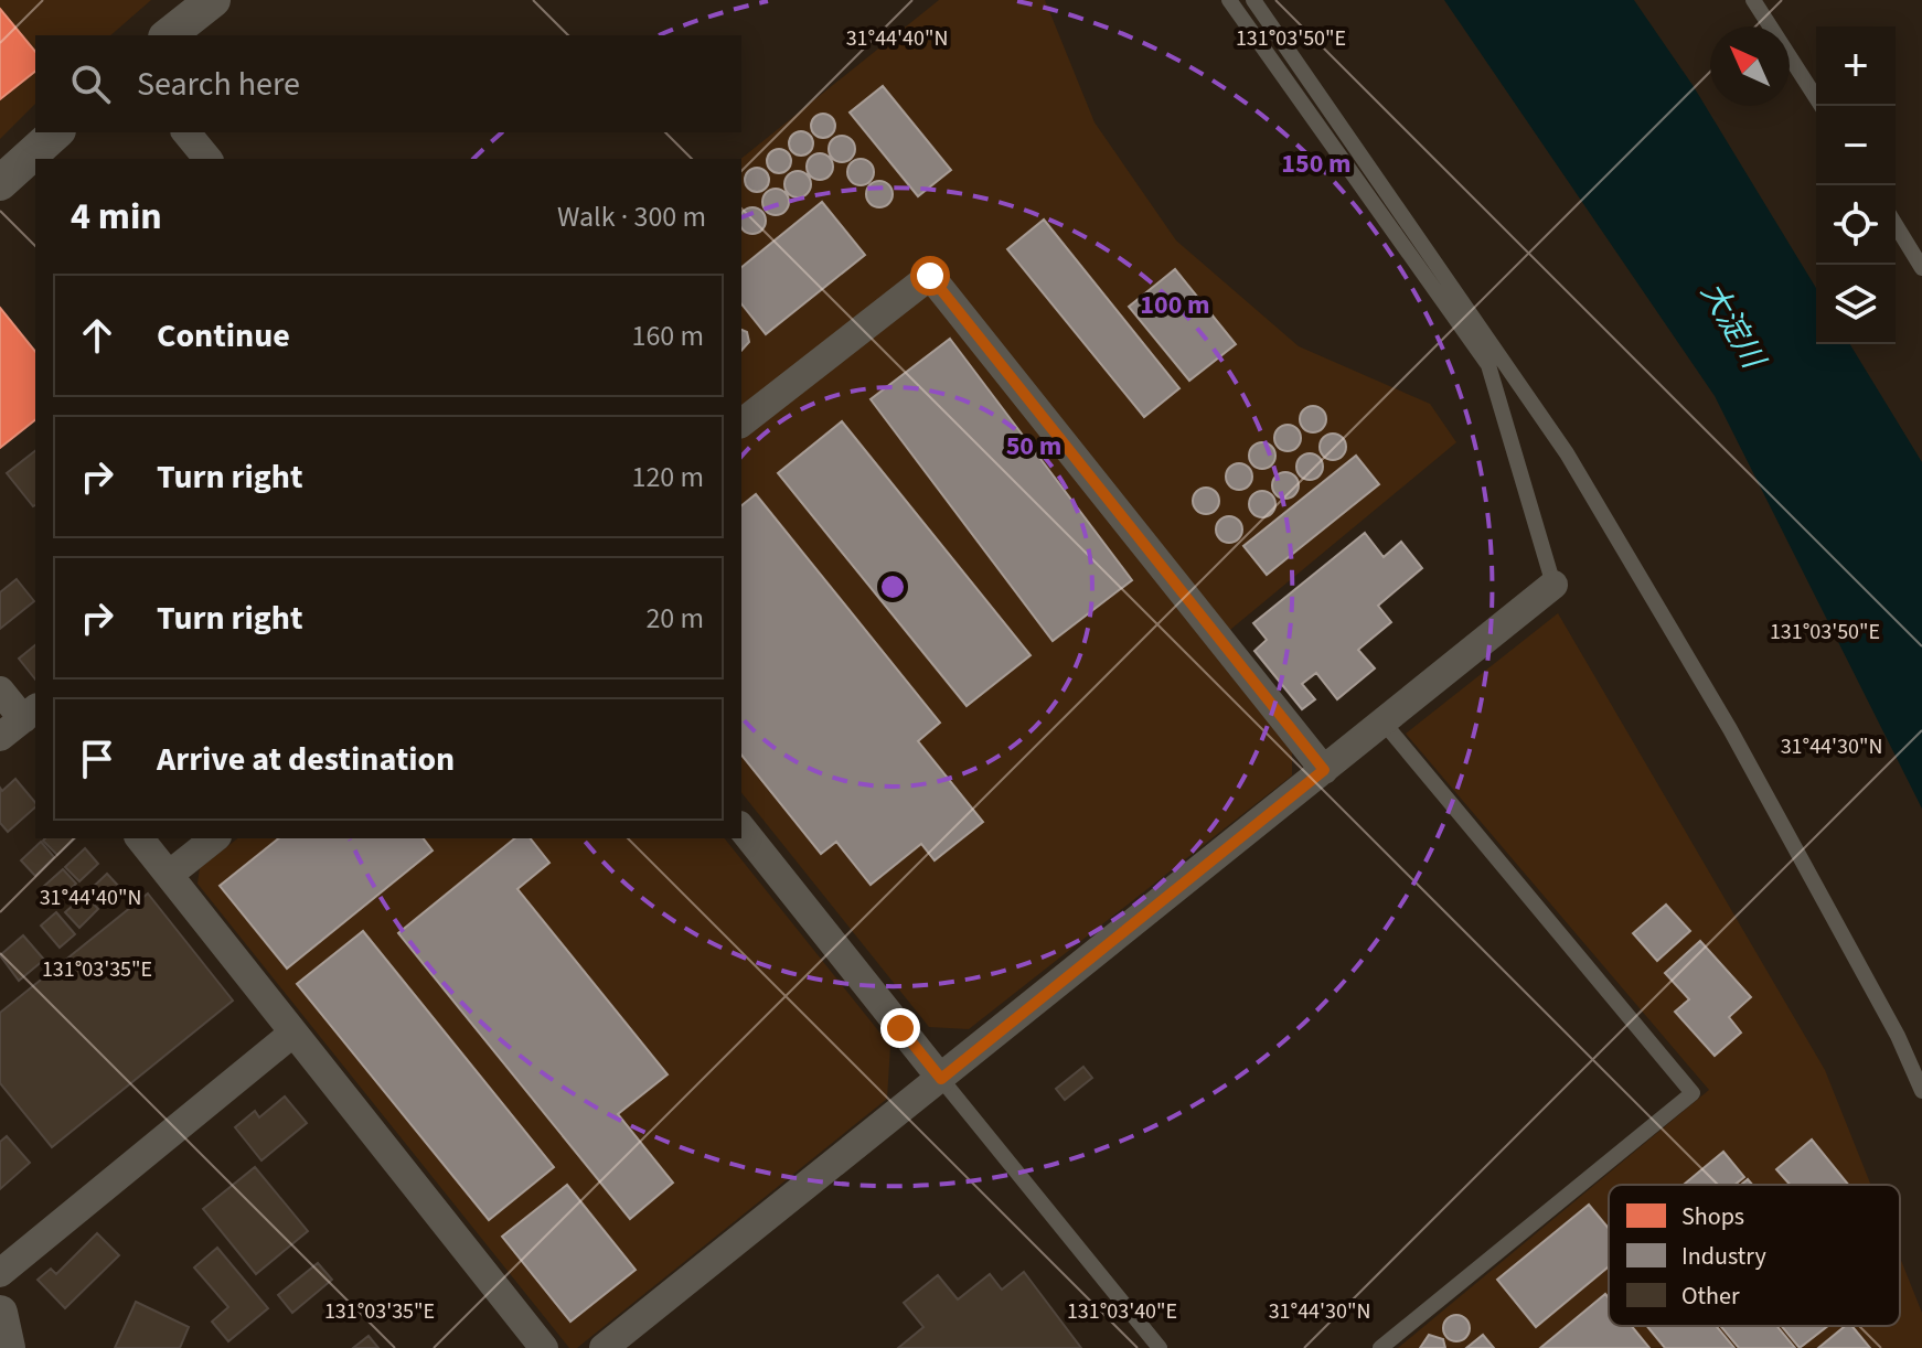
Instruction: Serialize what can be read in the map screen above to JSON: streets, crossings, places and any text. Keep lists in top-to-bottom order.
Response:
{
  "water": ["大淀川"],
  "legend": ["Shops", "Industry", "Other"],
  "north": "top left",
  "page": {
    "map_buttons": ["+", "−"],
    "search": "Search here",
    "heading": ["4 min", "Walk · 300 m"],
    "list": [
      ["Continue", "160 m"],
      ["Turn right", "120 m"],
      ["Turn right", "20 m"],
      "Arrive at destination"
    ]
  },
  "coordinates": [
    "31°44'40\"N",
    "131°03'50\"E",
    "31°44'30\"N",
    "131°03'35\"E",
    "131°03'40\"E"
  ],
  "rings": ["150 m", "100 m", "50 m"]
}
